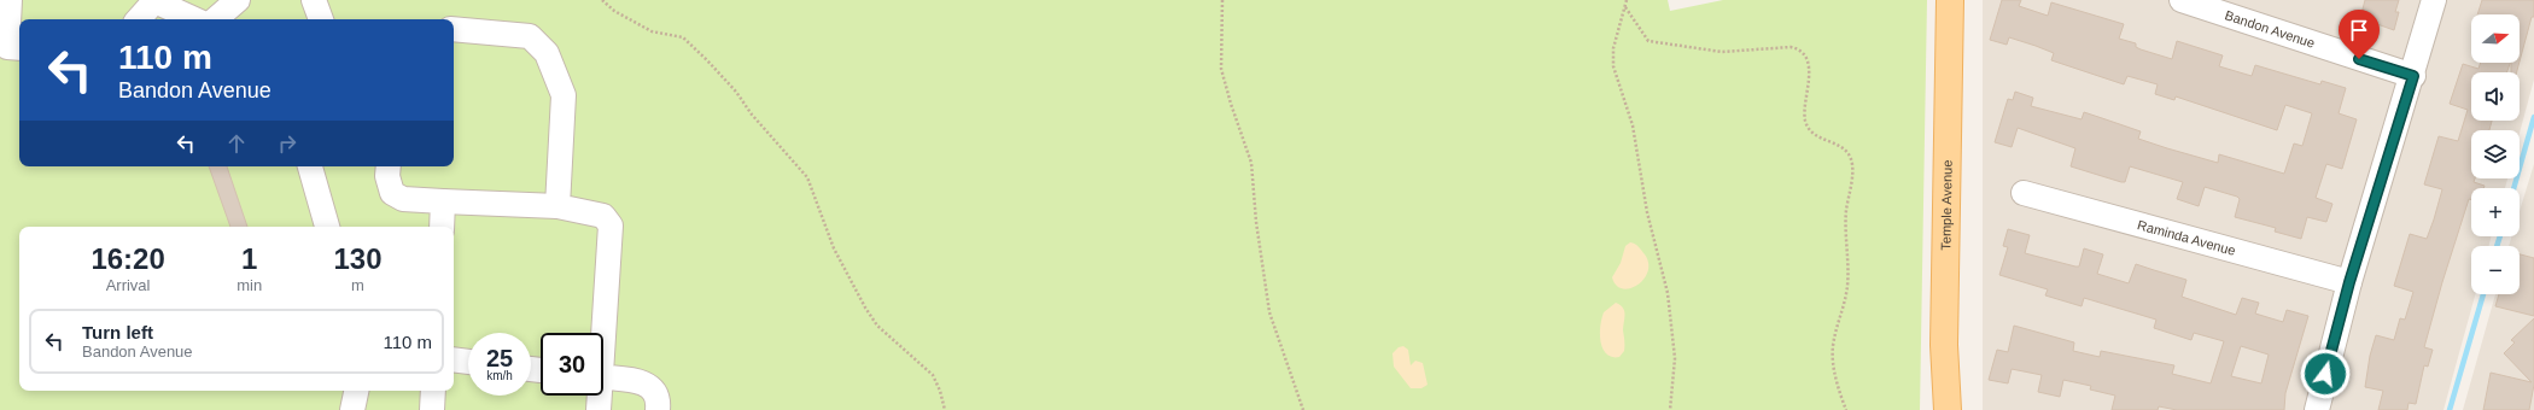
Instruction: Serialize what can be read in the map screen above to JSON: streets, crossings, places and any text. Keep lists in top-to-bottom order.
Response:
{
  "streets": {
    "main road": ["Temple Avenue"],
    "street": ["Bandon Avenue", "Raminda Avenue"]
  },
  "north": "right",
  "page": {
    "map_buttons": ["+", "−"],
    "turn": ["110 m", "Bandon Avenue"],
    "eta": [
      "16:20",
      "Arrival",
      "1",
      "min",
      "130",
      "m"
    ],
    "list": [
      {
        "name": "Turn left",
        "note": "Bandon Avenue",
        "value": "110 m"
      }
    ],
    "speed": "25 km/h",
    "limit": "30"
  }
}
